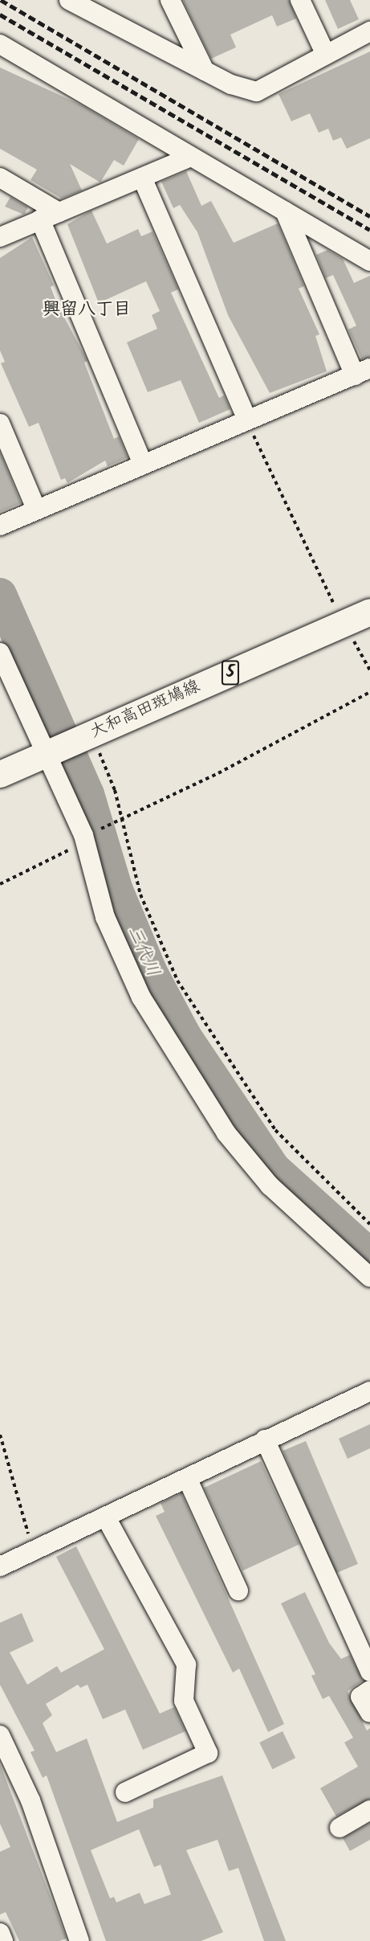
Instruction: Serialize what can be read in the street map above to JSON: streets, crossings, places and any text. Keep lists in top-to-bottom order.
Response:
{
  "streets": {
    "main road": ["5", "大和高田斑鳩線"]
  },
  "districts": ["興留八丁目"],
  "water": ["三代川"]
}
